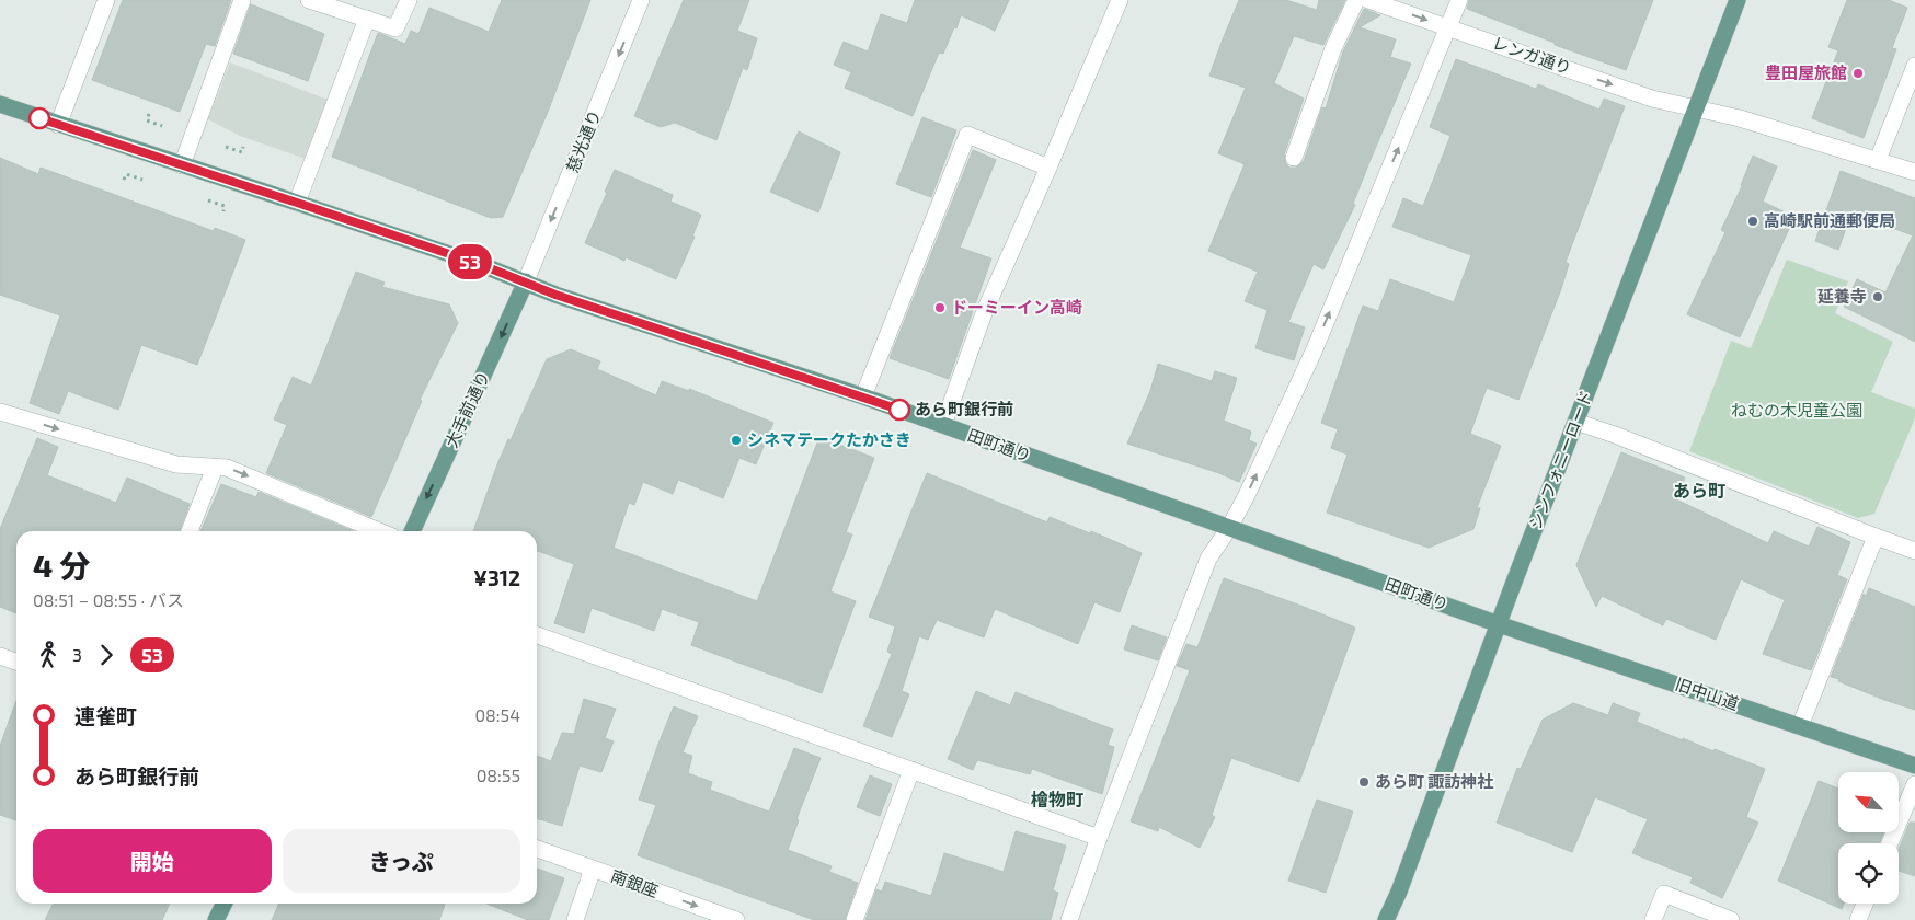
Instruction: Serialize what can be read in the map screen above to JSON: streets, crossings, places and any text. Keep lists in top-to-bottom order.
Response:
{
  "streets": {
    "main road": [
      "大手前通り",
      "田町通り",
      "シンフォニーロード",
      "旧中山道"
    ],
    "street": ["レンガ通り", "慈光通り", "南銀座"]
  },
  "crossings": [
    ["レンガ通り", "シンフォニーロード"],
    ["慈光通り", "大手前通り"],
    ["慈光通り", "田町通り"],
    ["大手前通り", "田町通り"],
    ["田町通り", "シンフォニーロード"],
    ["田町通り", "旧中山道"],
    ["シンフォニーロード", "旧中山道"]
  ],
  "one_way": [
    "レンガ通り",
    "慈光通り",
    "大手前通り",
    "南銀座"
  ],
  "districts": ["あら町", "檜物町"],
  "parks": ["ねむの木児童公園"],
  "places": [
    "豊田屋旅館",
    "高崎駅前通郵便局",
    "延養寺",
    "ドーミーイン高崎",
    "あら町銀行前",
    "シネマテークたかさき",
    "あら町 諏訪神社"
  ],
  "lines": ["bus line 53"],
  "north": "top left",
  "page": {
    "on_map": "53",
    "heading": ["4 分", "08:51 – 08:55 · バス", "¥312"],
    "legs": ["3", "53"],
    "list": [
      {
        "name": "連雀町",
        "value": "08:54"
      },
      {
        "name": "あら町銀行前",
        "value": "08:55"
      }
    ],
    "buttons": ["開始", "きっぷ"]
  }
}
